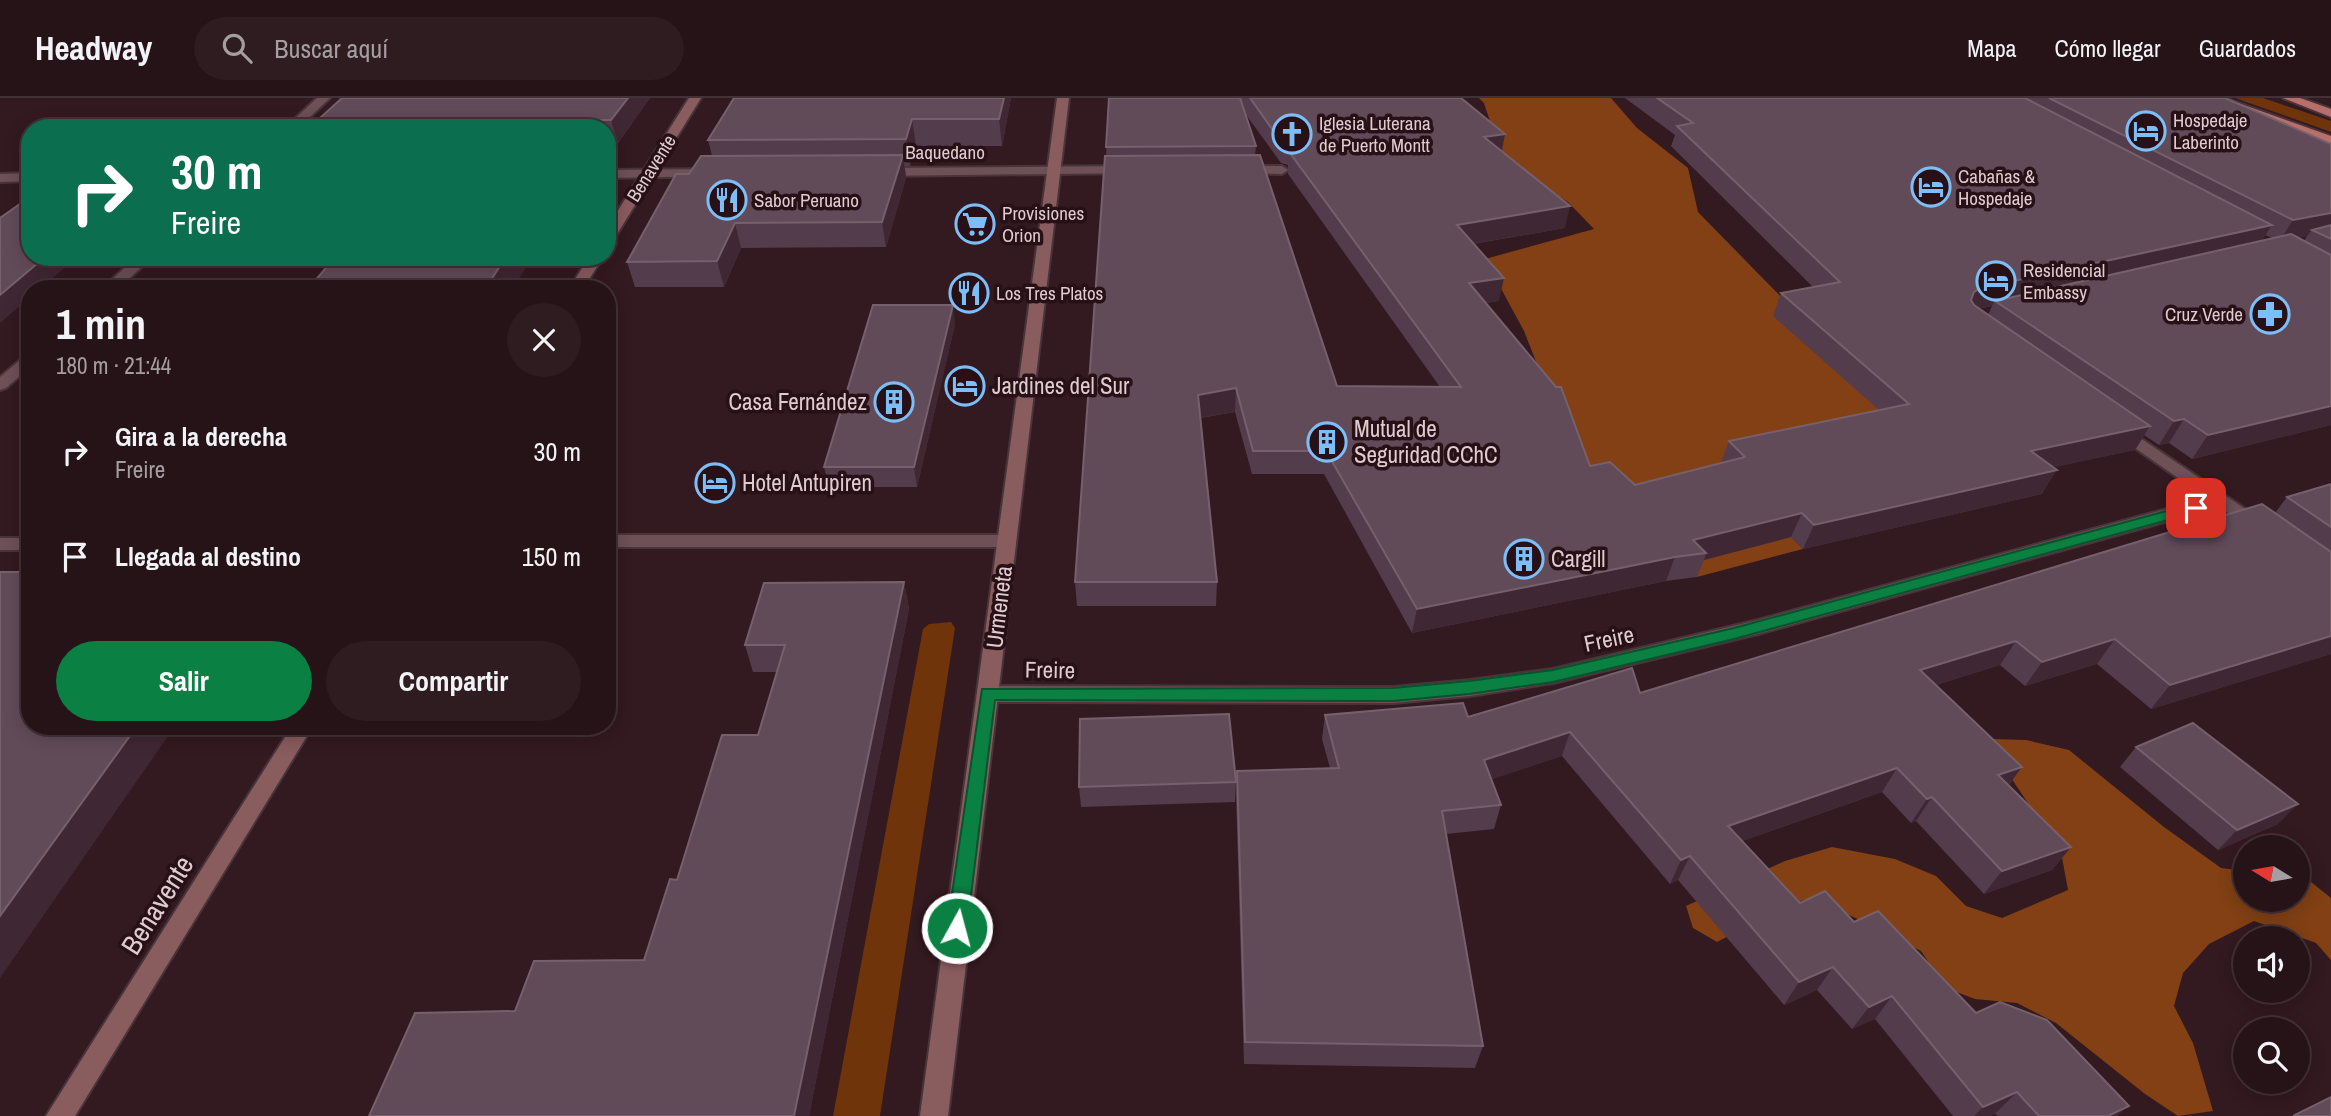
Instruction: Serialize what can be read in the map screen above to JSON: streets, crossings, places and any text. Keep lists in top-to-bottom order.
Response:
{
  "streets": {
    "main road": ["Benavente", "Urmeneta"],
    "street": ["Baquedano", "Freire"]
  },
  "crossings": [
    ["Baquedano", "Urmeneta"],
    ["Urmeneta", "Freire"]
  ],
  "places": {
    "hotel": [
      "Hospedaje Laberinto",
      "Cabañas & Hospedaje",
      "Residencial Embassy",
      "Jardines del Sur",
      "Hotel Antupiren"
    ],
    "church": ["Iglesia Luterana de Puerto Montt"],
    "restaurant": ["Sabor Peruano", "Los Tres Platos"],
    "supermarket": ["Provisiones Orion"],
    "pharmacy": ["Cruz Verde"],
    "building": ["Casa Fernández", "Mutual de Seguridad CChC", "Cargill"]
  },
  "north": "left",
  "page": {
    "header": "Headway",
    "search": "Buscar aquí",
    "nav": ["Mapa", "Cómo llegar", "Guardados"],
    "turn": ["30 m", "Freire"],
    "heading": ["1 min", "180 m · 21:44"],
    "list": [
      {
        "name": "Gira a la derecha",
        "note": "Freire",
        "value": "30 m"
      },
      {
        "name": "Llegada al destino",
        "value": "150 m"
      }
    ],
    "buttons": ["Salir", "Compartir"]
  }
}
